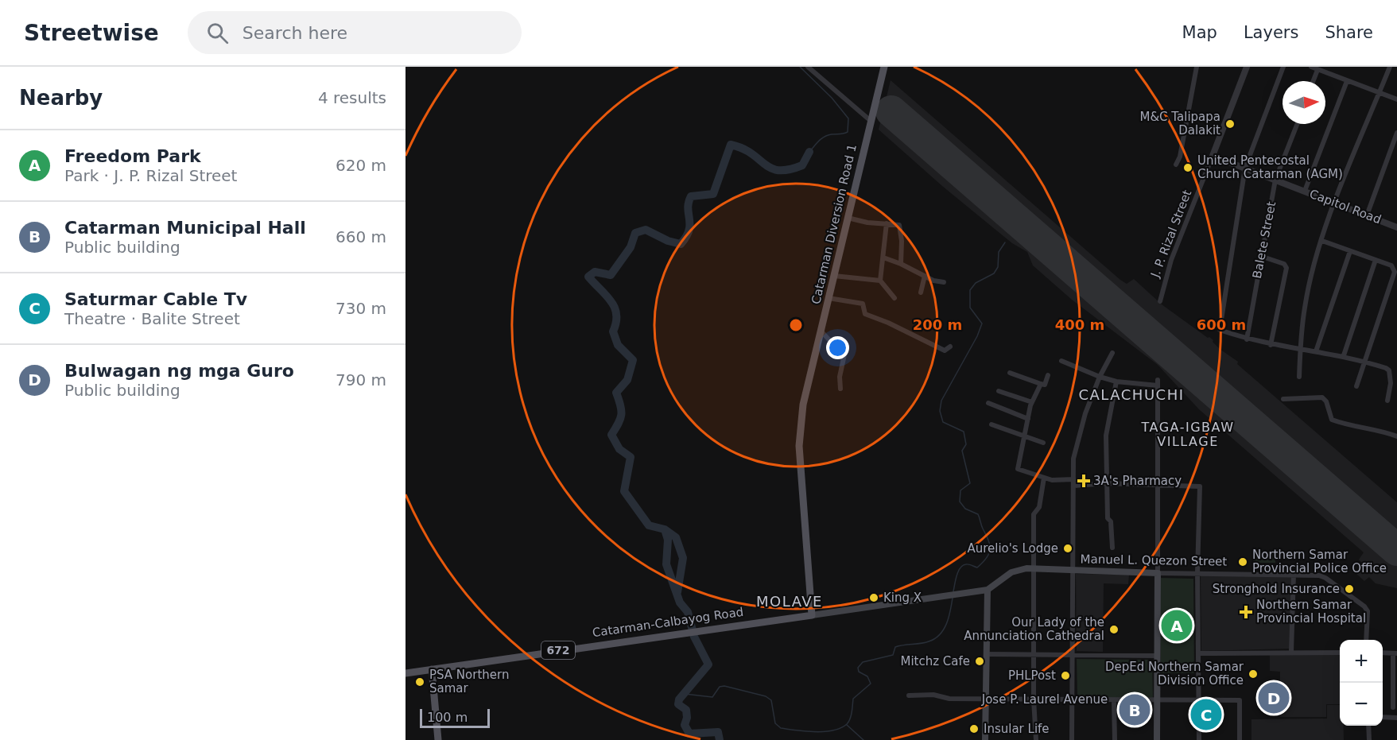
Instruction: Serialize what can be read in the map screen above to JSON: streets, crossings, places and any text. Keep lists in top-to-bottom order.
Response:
{
  "streets": {
    "main road": [
      "Catarman Diversion Road 1",
      "Manuel L. Quezon Street",
      "Catarman-Calbayog Road",
      "672"
    ],
    "street": [
      "Capitol Road",
      "J. P. Rizal Street",
      "Balete Street",
      "Jose P. Laurel Avenue"
    ]
  },
  "crossings": [
    ["Capitol Road", "J. P. Rizal Street"],
    ["Capitol Road", "Balete Street"],
    ["Catarman Diversion Road 1", "Catarman-Calbayog Road"],
    ["Manuel L. Quezon Street", "Catarman-Calbayog Road"]
  ],
  "districts": ["CALACHUCHI", "TAGA-IGBAW VILLAGE", "MOLAVE"],
  "places": {
    "other": [
      "M&C Talipapa Dalakit",
      "United Pentecostal Church Catarman (AGM)",
      "Aurelio's Lodge",
      "Northern Samar Provincial Police Office",
      "Stronghold Insurance",
      "King X",
      "Our Lady of the Annunciation Cathedral",
      "Mitchz Cafe",
      "DepEd Northern Samar Division Office",
      "PHLPost",
      "PSA Northern Samar",
      "Insular Life"
    ],
    "health": ["3A's Pharmacy", "Northern Samar Provincial Hospital"]
  },
  "scale_bar": "100 m",
  "north": "right",
  "page": {
    "header": "Streetwise",
    "search": "Search here",
    "nav": ["Map", "Layers", "Share"],
    "heading": ["Nearby", "4 results"],
    "list": [
      {
        "mark": "A",
        "name": "Freedom Park",
        "note": "Park · J. P. Rizal Street",
        "value": "620 m"
      },
      {
        "mark": "B",
        "name": "Catarman Municipal Hall",
        "note": "Public building",
        "value": "660 m"
      },
      {
        "mark": "C",
        "name": "Saturmar Cable Tv",
        "note": "Theatre · Balite Street",
        "value": "730 m"
      },
      {
        "mark": "D",
        "name": "Bulwagan ng mga Guro",
        "note": "Public building",
        "value": "790 m"
      }
    ],
    "pins": [
      "A",
      "D",
      "B",
      "C"
    ],
    "map_buttons": ["+", "−"],
    "scale": "100 m"
  },
  "rings": ["200 m", "400 m", "600 m"]
}
